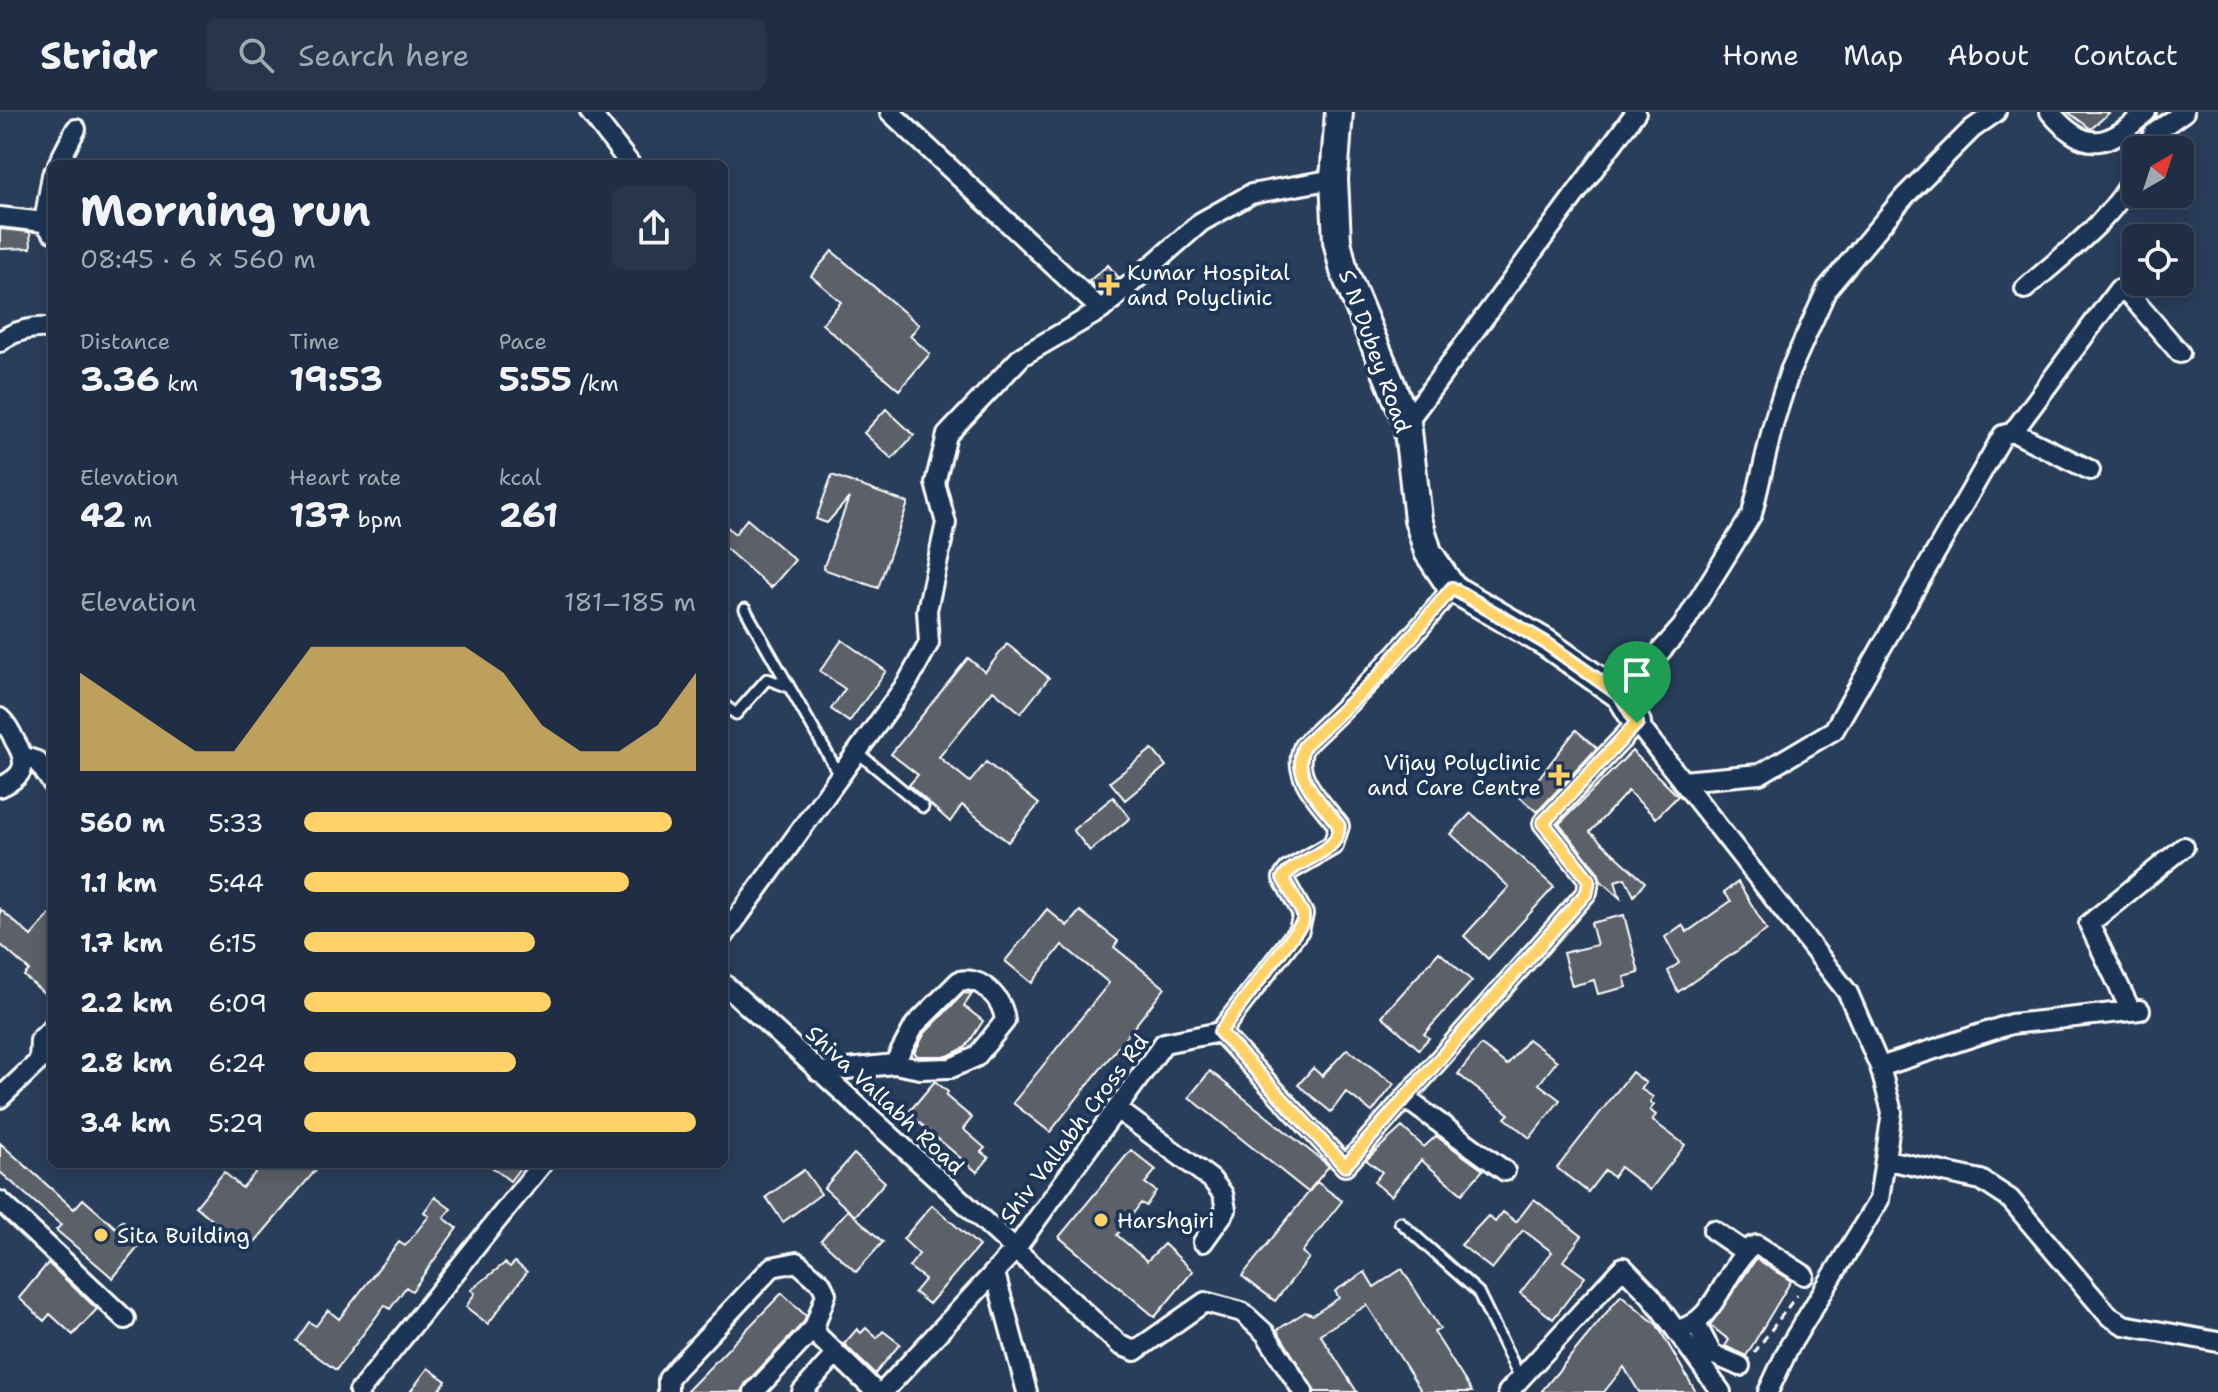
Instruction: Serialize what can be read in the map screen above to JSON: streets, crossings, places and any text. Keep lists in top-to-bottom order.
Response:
{
  "streets": {
    "street": ["S N Dubey Road", "Shiva Vallabh Road", "Shiv Vallabh Cross Rd"]
  },
  "crossings": [
    ["Shiva Vallabh Road", "Shiv Vallabh Cross Rd"]
  ],
  "places": {
    "health": ["Kumar Hospital and Polyclinic", "Vijay Polyclinic and Care Centre"],
    "other": ["Harshgiri", "Sita Building"]
  },
  "north": "top right",
  "page": {
    "header": "Stridr",
    "search": "Search here",
    "nav": [
      "Home",
      "Map",
      "About",
      "Contact"
    ],
    "heading": ["Morning run", "08:45 · 6 × 560 m"],
    "stats": [
      ["Distance", "3.36 km"],
      ["Time", "19:53"],
      ["Pace", "5:55 /km"],
      ["Elevation", "42 m"],
      ["Heart rate", "137 bpm"],
      ["kcal", "261"]
    ],
    "chart": ["Elevation", "181–185 m"],
    "list": [
      {
        "name": "560 m",
        "note": "5:33"
      },
      {
        "name": "1.1 km",
        "note": "5:44"
      },
      {
        "name": "1.7 km",
        "note": "6:15"
      },
      {
        "name": "2.2 km",
        "note": "6:09"
      },
      {
        "name": "2.8 km",
        "note": "6:24"
      },
      {
        "name": "3.4 km",
        "note": "5:29"
      }
    ]
  }
}
